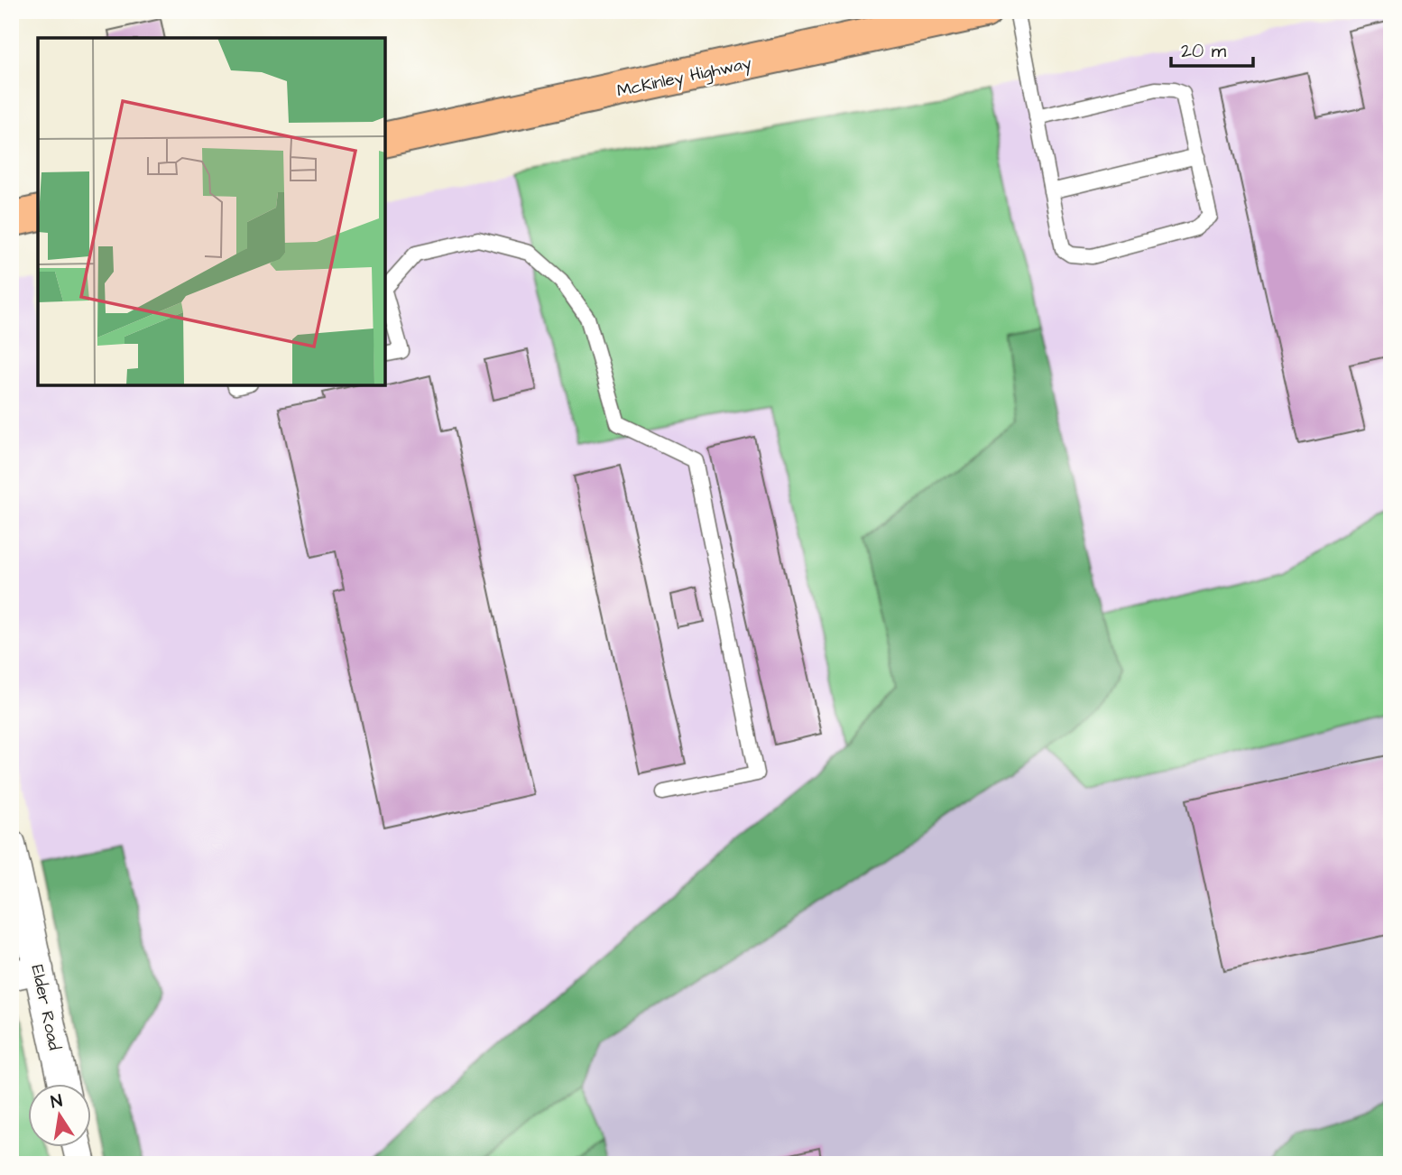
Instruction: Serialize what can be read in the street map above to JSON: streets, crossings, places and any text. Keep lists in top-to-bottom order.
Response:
{
  "streets": {
    "main road": ["McKinley Highway"],
    "street": ["Elder Road"]
  },
  "scale_bar": "20 m",
  "north": "top"
}
